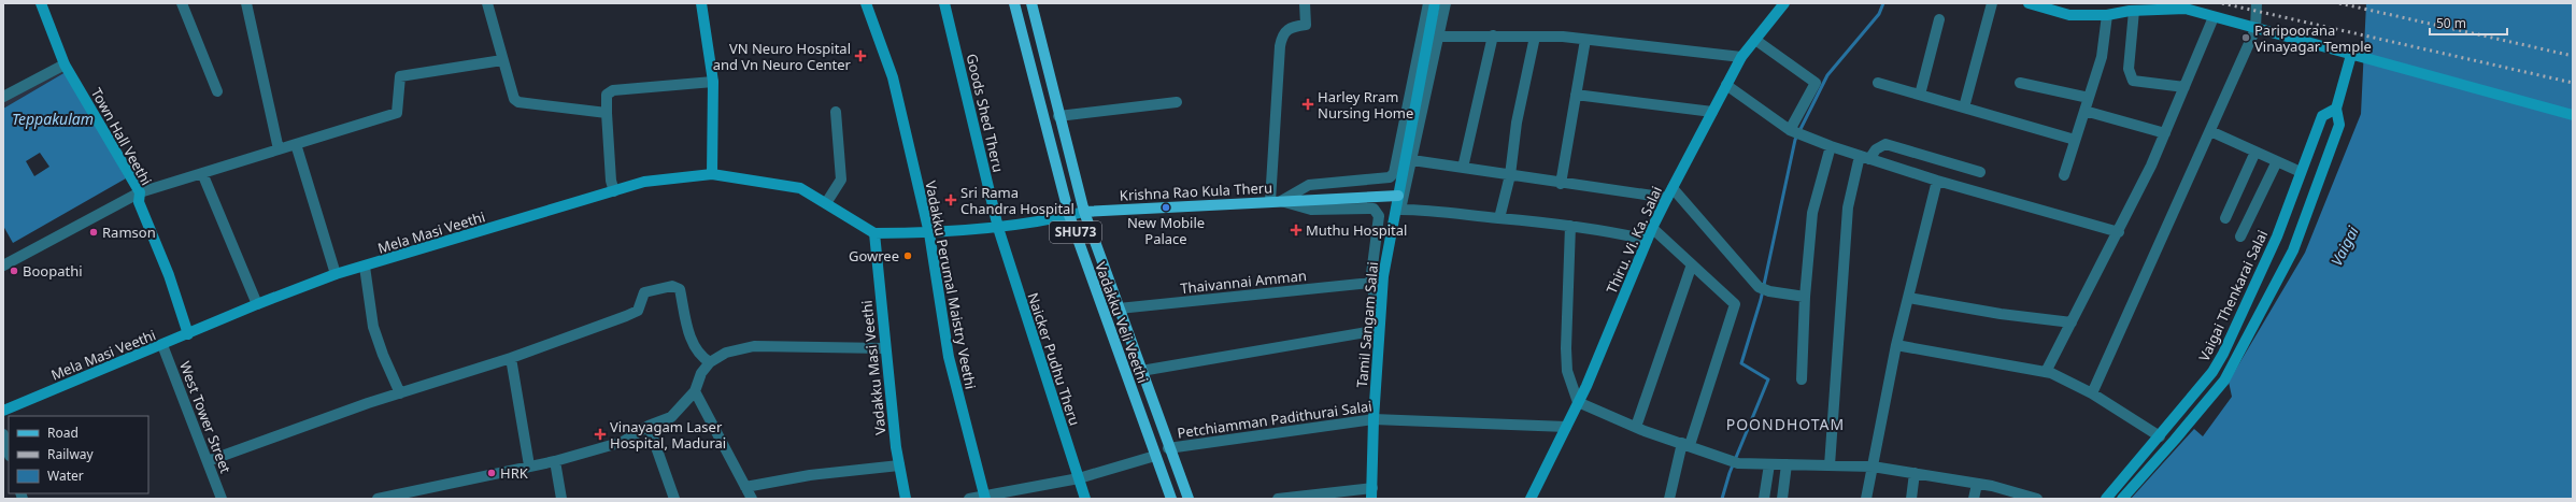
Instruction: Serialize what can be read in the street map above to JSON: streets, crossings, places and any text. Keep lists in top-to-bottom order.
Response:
{
  "streets": {
    "main road": ["Krishna Rao Kula Theru", "SHU73", "Vadakku Veli Veethi"],
    "street": [
      "Goods Shed Theru",
      "Town Hall Veethi",
      "Mela Masi Veethi",
      "Thiru. Vi. Ka. Salai",
      "Thaivannai Amman",
      "Vadakku Perumal Maistry Veethi",
      "Vaigai Thenkarai Salai",
      "Tamil Sangam Salai",
      "Naicker Pudhu Theru",
      "Vadakku Masi Veethi",
      "West Tower Street",
      "Petchiamman Padithurai Salai"
    ]
  },
  "crossings": [
    ["Goods Shed Theru", "Naicker Pudhu Theru"],
    ["Town Hall Veethi", "Mela Masi Veethi"],
    ["Krishna Rao Kula Theru", "Vadakku Veli Veethi"],
    ["Krishna Rao Kula Theru", "Tamil Sangam Salai"],
    ["Mela Masi Veethi", "Vadakku Masi Veethi"],
    ["Mela Masi Veethi", "West Tower Street"],
    ["Thiru. Vi. Ka. Salai", "Petchiamman Padithurai Salai"],
    ["Thaivannai Amman", "Vadakku Veli Veethi"],
    ["Vadakku Veli Veethi", "Petchiamman Padithurai Salai"],
    ["Tamil Sangam Salai", "Petchiamman Padithurai Salai"]
  ],
  "districts": ["POONDHOTAM"],
  "water": ["Teppakulam", "Vaigai"],
  "places": {
    "other": [
      "Paripoorana Vinayagar Temple",
      "New Mobile Palace",
      "Ramson",
      "Gowree",
      "Boopathi",
      "HRK"
    ],
    "health": [
      "VN Neuro Hospital and Vn Neuro Center",
      "Harley Rram Nursing Home",
      "Sri Rama Chandra Hospital",
      "Muthu Hospital",
      "Vinayagam Laser Hospital, Madurai"
    ]
  },
  "legend": ["Road", "Railway", "Water"],
  "scale_bar": "50 m"
}
